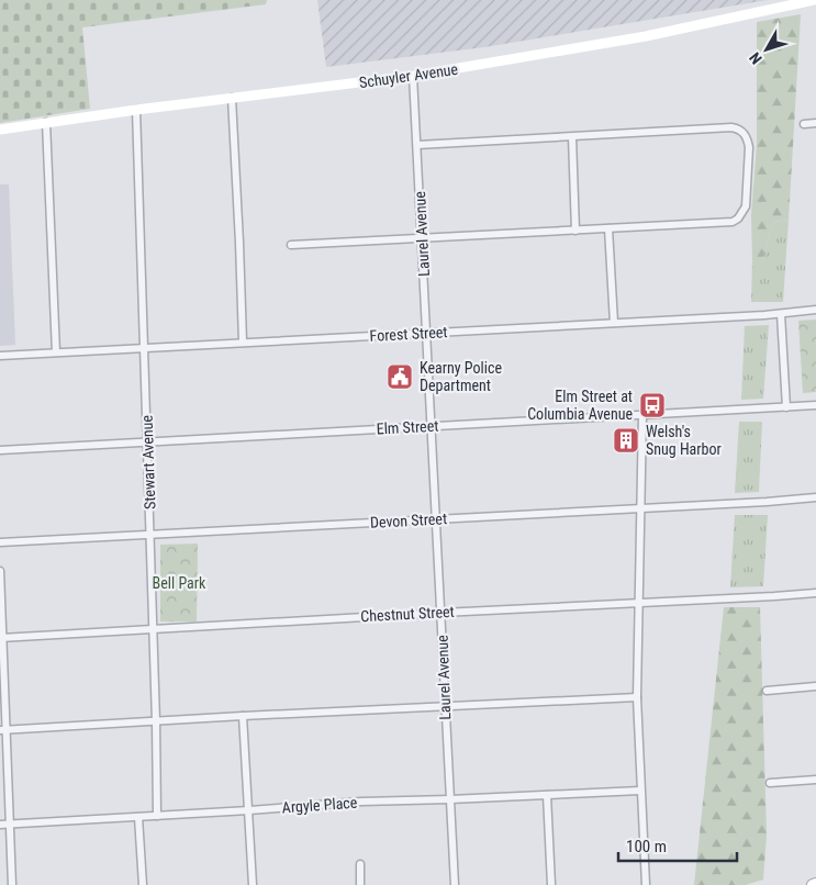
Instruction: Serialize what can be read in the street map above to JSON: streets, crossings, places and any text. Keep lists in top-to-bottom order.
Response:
{
  "streets": {
    "main road": ["Schuyler Avenue"],
    "street": [
      "Laurel Avenue",
      "Forest Street",
      "Elm Street",
      "Stewart Avenue",
      "Devon Street",
      "Chestnut Street",
      "Argyle Place"
    ]
  },
  "crossings": [
    ["Schuyler Avenue", "Laurel Avenue"],
    ["Schuyler Avenue", "Stewart Avenue"],
    ["Laurel Avenue", "Forest Street"],
    ["Laurel Avenue", "Elm Street"],
    ["Laurel Avenue", "Devon Street"],
    ["Laurel Avenue", "Chestnut Street"],
    ["Laurel Avenue", "Argyle Place"],
    ["Forest Street", "Stewart Avenue"],
    ["Elm Street", "Stewart Avenue"],
    ["Stewart Avenue", "Devon Street"],
    ["Stewart Avenue", "Chestnut Street"],
    ["Stewart Avenue", "Argyle Place"]
  ],
  "parks": ["Bell Park"],
  "places": {
    "public building": ["Kearny Police Department"],
    "bus stop": ["Elm Street at Columbia Avenue"],
    "building": ["Welsh's Snug Harbor"]
  },
  "scale_bar": "100 m",
  "north": "bottom left"
}
